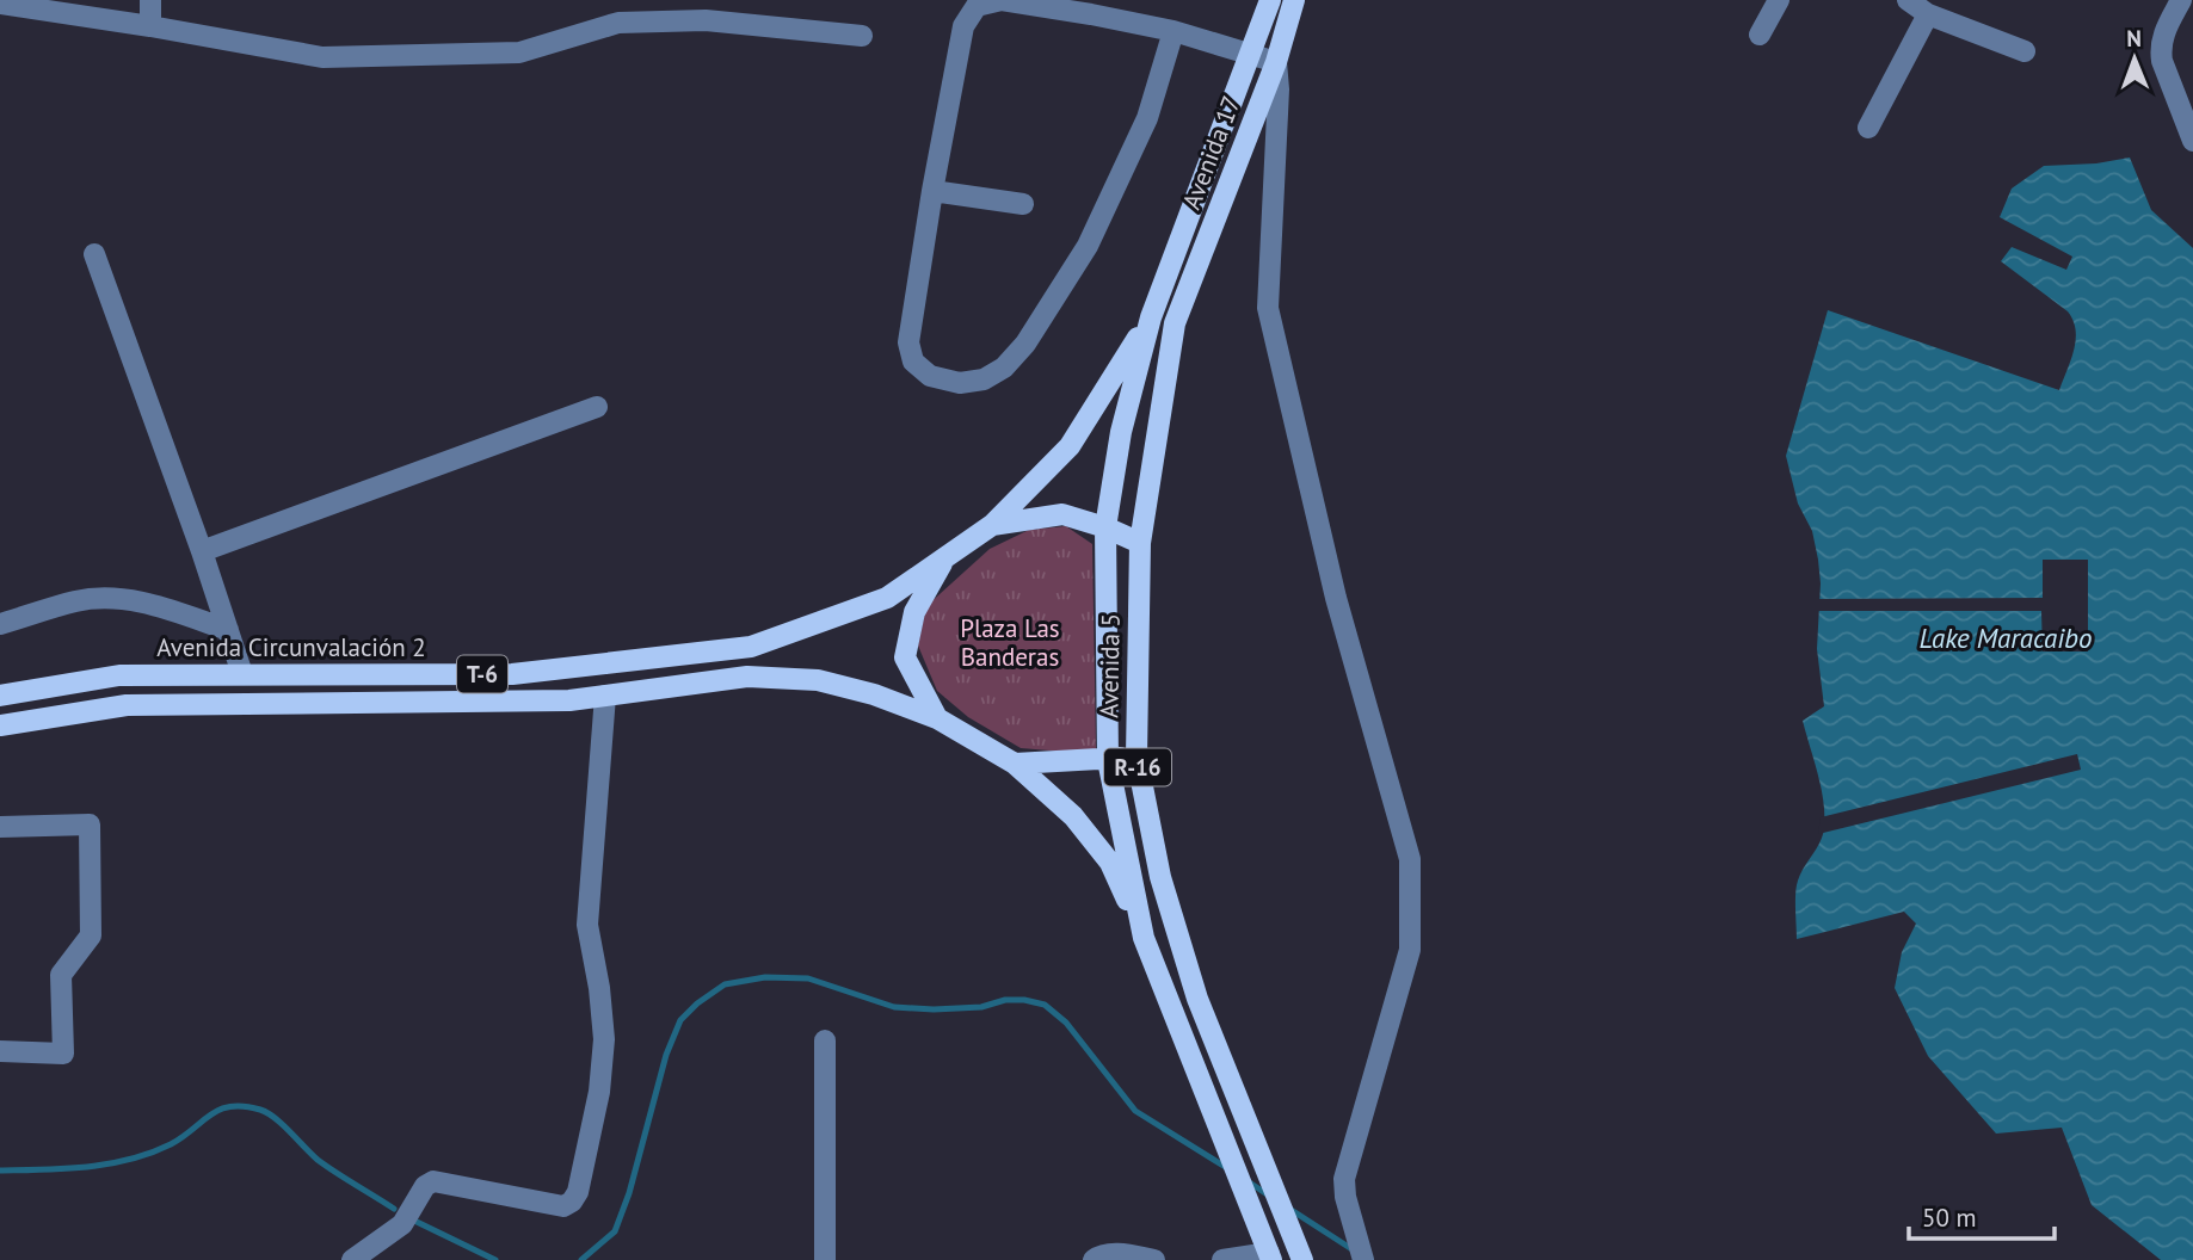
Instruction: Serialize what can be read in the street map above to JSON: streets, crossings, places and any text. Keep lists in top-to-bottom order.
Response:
{
  "streets": {
    "main road": [
      "Avenida 17",
      "Avenida Circunvalación 2",
      "Avenida 5",
      "T-6",
      "R-16"
    ]
  },
  "crossings": [
    ["Avenida 17", "Avenida Circunvalación 2"],
    ["Avenida 17", "Avenida 5"],
    ["Avenida Circunvalación 2", "Avenida 5"],
    ["Avenida Circunvalación 2", "T-6"],
    ["Avenida 5", "T-6"]
  ],
  "water": ["Lake Maracaibo"],
  "parks": ["Plaza Las Banderas"],
  "scale_bar": "50 m",
  "north": "top"
}
